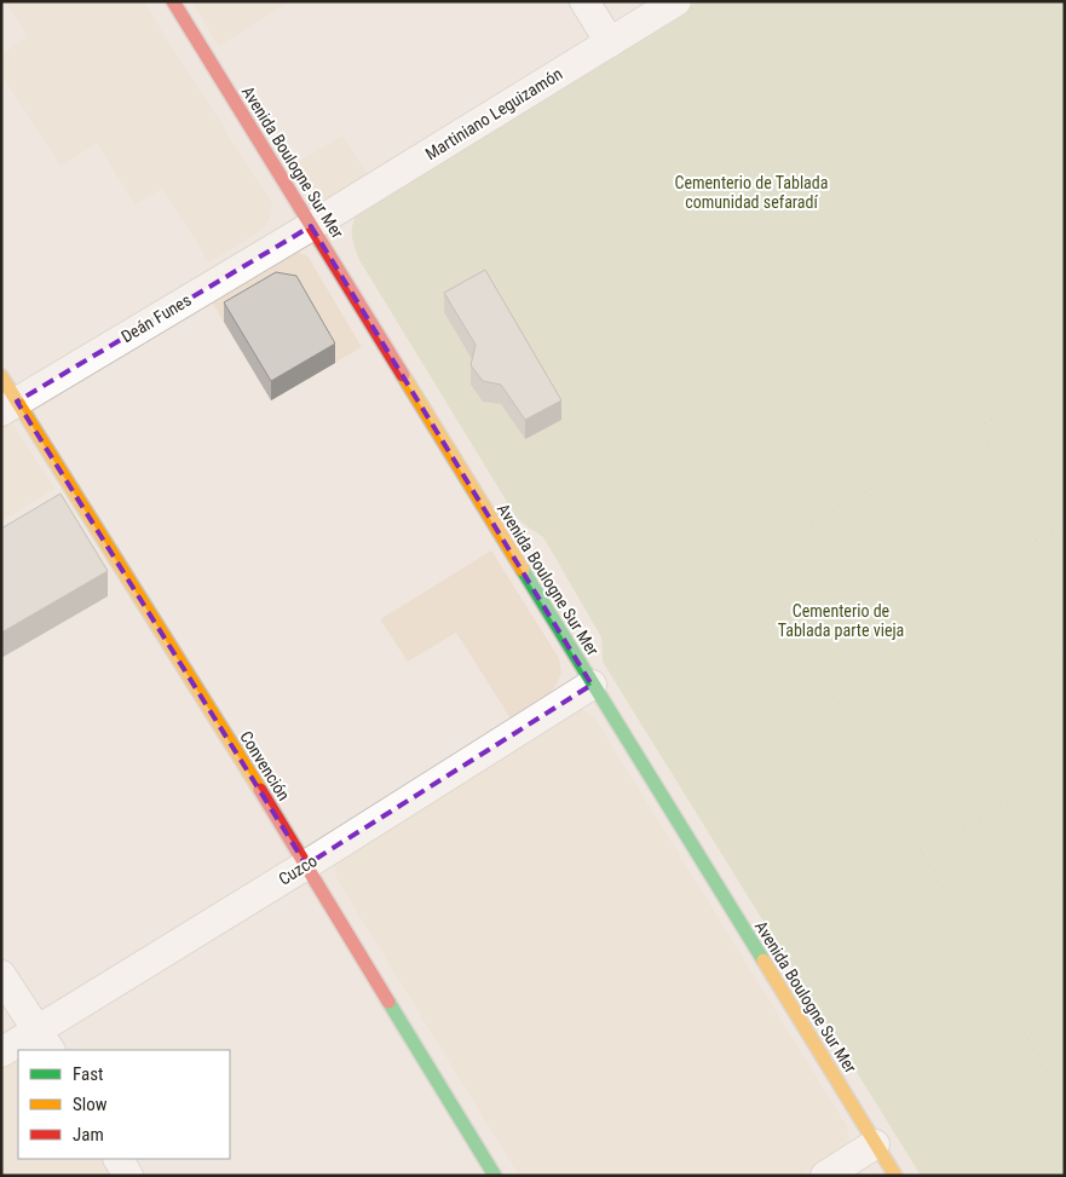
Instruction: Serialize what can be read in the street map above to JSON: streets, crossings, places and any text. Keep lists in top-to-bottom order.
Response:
{
  "streets": {
    "main road": ["Avenida Boulogne Sur Mer", "Convención"],
    "street": ["Martiniano Leguizamón", "Deán Funes", "Cuzco"]
  },
  "crossings": [
    ["Martiniano Leguizamón", "Avenida Boulogne Sur Mer"],
    ["Martiniano Leguizamón", "Deán Funes"],
    ["Avenida Boulogne Sur Mer", "Deán Funes"],
    ["Avenida Boulogne Sur Mer", "Cuzco"],
    ["Deán Funes", "Convención"],
    ["Convención", "Cuzco"]
  ],
  "parks": ["Cementerio de Tablada comunidad sefaradí", "Cementerio de Tablada parte vieja"],
  "legend": ["Fast", "Slow", "Jam"]
}
